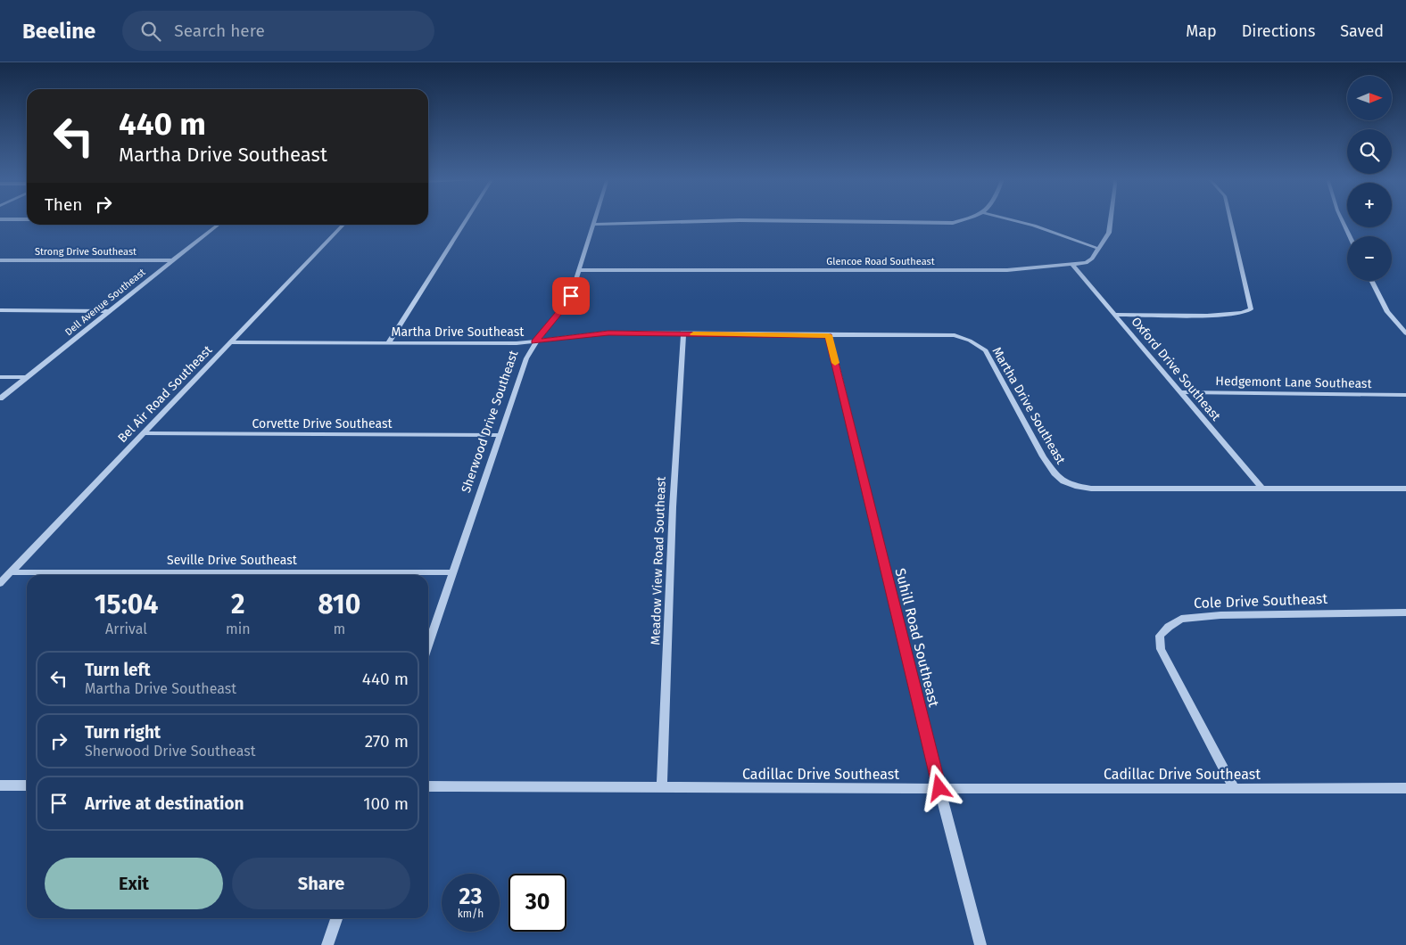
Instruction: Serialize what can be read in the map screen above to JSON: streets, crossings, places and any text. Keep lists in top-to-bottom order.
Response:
{
  "streets": {
    "street": [
      "Strong Drive Southeast",
      "Glencoe Road Southeast",
      "Dell Avenue Southeast",
      "Martha Drive Southeast",
      "Oxford Drive Southeast",
      "Hedgemont Lane Southeast",
      "Bel Air Road Southeast",
      "Sherwood Drive Southeast",
      "Corvette Drive Southeast",
      "Seville Drive Southeast",
      "Meadow View Road Southeast",
      "Cole Drive Southeast",
      "Suhill Road Southeast",
      "Cadillac Drive Southeast"
    ]
  },
  "crossings": [
    ["Strong Drive Southeast", "Dell Avenue Southeast"],
    ["Glencoe Road Southeast", "Oxford Drive Southeast"],
    ["Glencoe Road Southeast", "Sherwood Drive Southeast"],
    ["Martha Drive Southeast", "Oxford Drive Southeast"],
    ["Martha Drive Southeast", "Bel Air Road Southeast"],
    ["Martha Drive Southeast", "Sherwood Drive Southeast"],
    ["Martha Drive Southeast", "Meadow View Road Southeast"],
    ["Martha Drive Southeast", "Suhill Road Southeast"],
    ["Oxford Drive Southeast", "Hedgemont Lane Southeast"],
    ["Bel Air Road Southeast", "Corvette Drive Southeast"],
    ["Bel Air Road Southeast", "Seville Drive Southeast"],
    ["Sherwood Drive Southeast", "Corvette Drive Southeast"],
    ["Sherwood Drive Southeast", "Seville Drive Southeast"],
    ["Meadow View Road Southeast", "Cadillac Drive Southeast"],
    ["Cole Drive Southeast", "Cadillac Drive Southeast"],
    ["Suhill Road Southeast", "Cadillac Drive Southeast"]
  ],
  "north": "right",
  "page": {
    "header": "Beeline",
    "search": "Search here",
    "nav": ["Map", "Directions", "Saved"],
    "map_buttons": ["+", "−"],
    "turn": ["440 m", "Martha Drive Southeast"],
    "then": "Then",
    "eta": [
      "15:04",
      "Arrival",
      "2",
      "min",
      "810",
      "m"
    ],
    "list": [
      {
        "name": "Turn left",
        "note": "Martha Drive Southeast",
        "value": "440 m"
      },
      {
        "name": "Turn right",
        "note": "Sherwood Drive Southeast",
        "value": "270 m"
      },
      {
        "name": "Arrive at destination",
        "value": "100 m"
      }
    ],
    "buttons": ["Exit", "Share"],
    "speed": "23 km/h",
    "limit": "30"
  }
}
